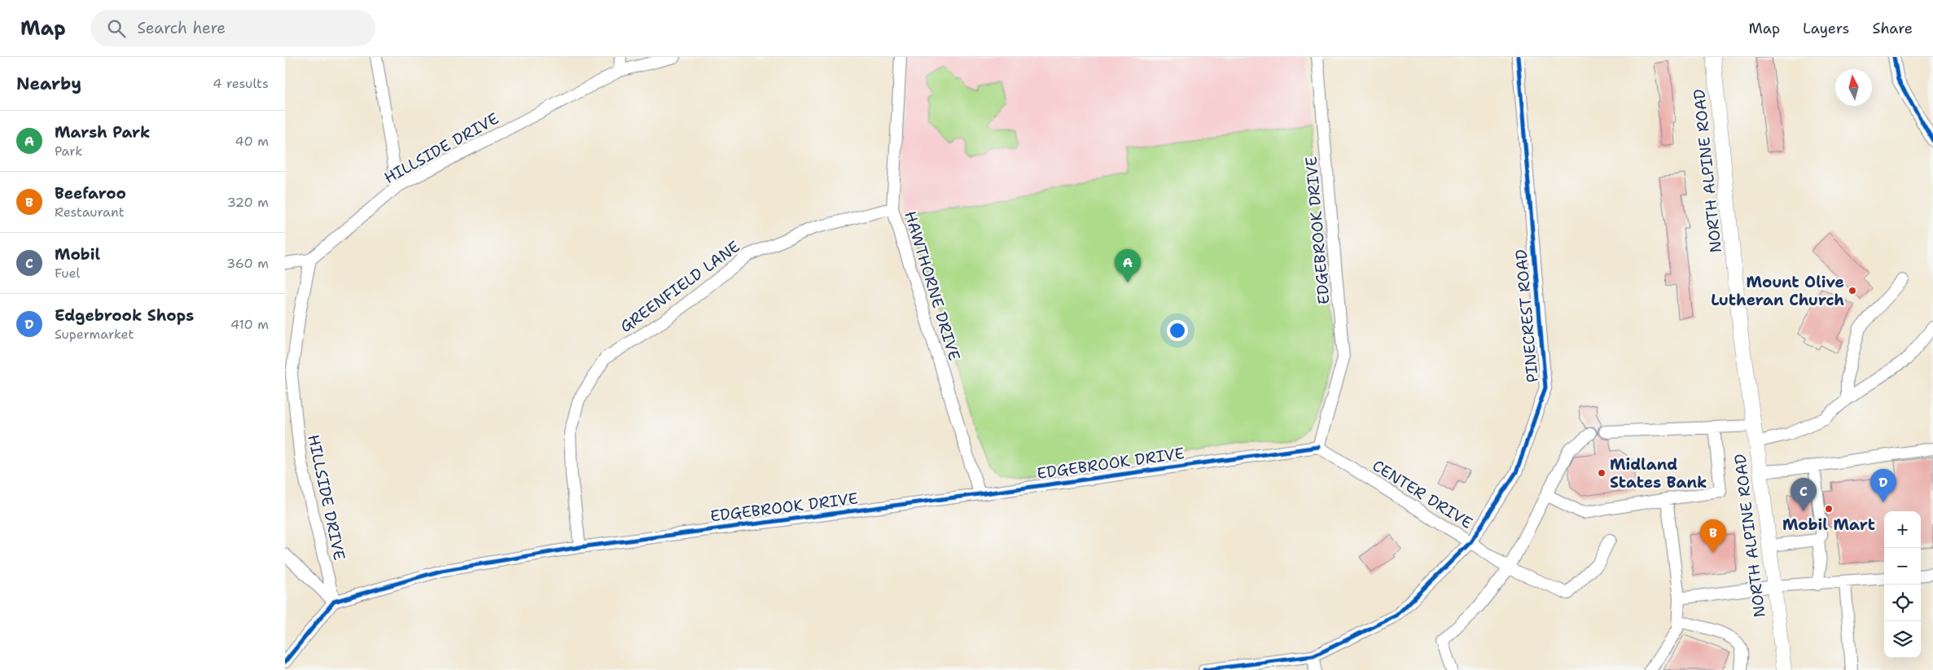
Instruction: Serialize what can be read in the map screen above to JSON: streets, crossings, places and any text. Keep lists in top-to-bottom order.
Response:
{
  "streets": {
    "main road": ["NORTH ALPINE ROAD"],
    "street": [
      "HILLSIDE DRIVE",
      "EDGEBROOK DRIVE",
      "HAWTHORNE DRIVE",
      "GREENFIELD LANE",
      "PINECREST ROAD",
      "CENTER DRIVE"
    ]
  },
  "crossings": [
    ["HILLSIDE DRIVE", "EDGEBROOK DRIVE"],
    ["EDGEBROOK DRIVE", "HAWTHORNE DRIVE"],
    ["EDGEBROOK DRIVE", "GREENFIELD LANE"],
    ["EDGEBROOK DRIVE", "CENTER DRIVE"],
    ["HAWTHORNE DRIVE", "GREENFIELD LANE"],
    ["PINECREST ROAD", "CENTER DRIVE"]
  ],
  "places": ["Mount Olive Lutheran Church", "Midland States Bank", "Mobil Mart"],
  "north": "top",
  "page": {
    "header": "Map",
    "search": "Search here",
    "nav": ["Map", "Layers", "Share"],
    "heading": ["Nearby", "4 results"],
    "list": [
      {
        "mark": "A",
        "name": "Marsh Park",
        "note": "Park",
        "value": "40 m"
      },
      {
        "mark": "B",
        "name": "Beefaroo",
        "note": "Restaurant",
        "value": "320 m"
      },
      {
        "mark": "C",
        "name": "Mobil",
        "note": "Fuel",
        "value": "360 m"
      },
      {
        "mark": "D",
        "name": "Edgebrook Shops",
        "note": "Supermarket",
        "value": "410 m"
      }
    ],
    "pins": [
      "A",
      "D",
      "C",
      "B"
    ],
    "map_buttons": ["+", "−"]
  }
}
